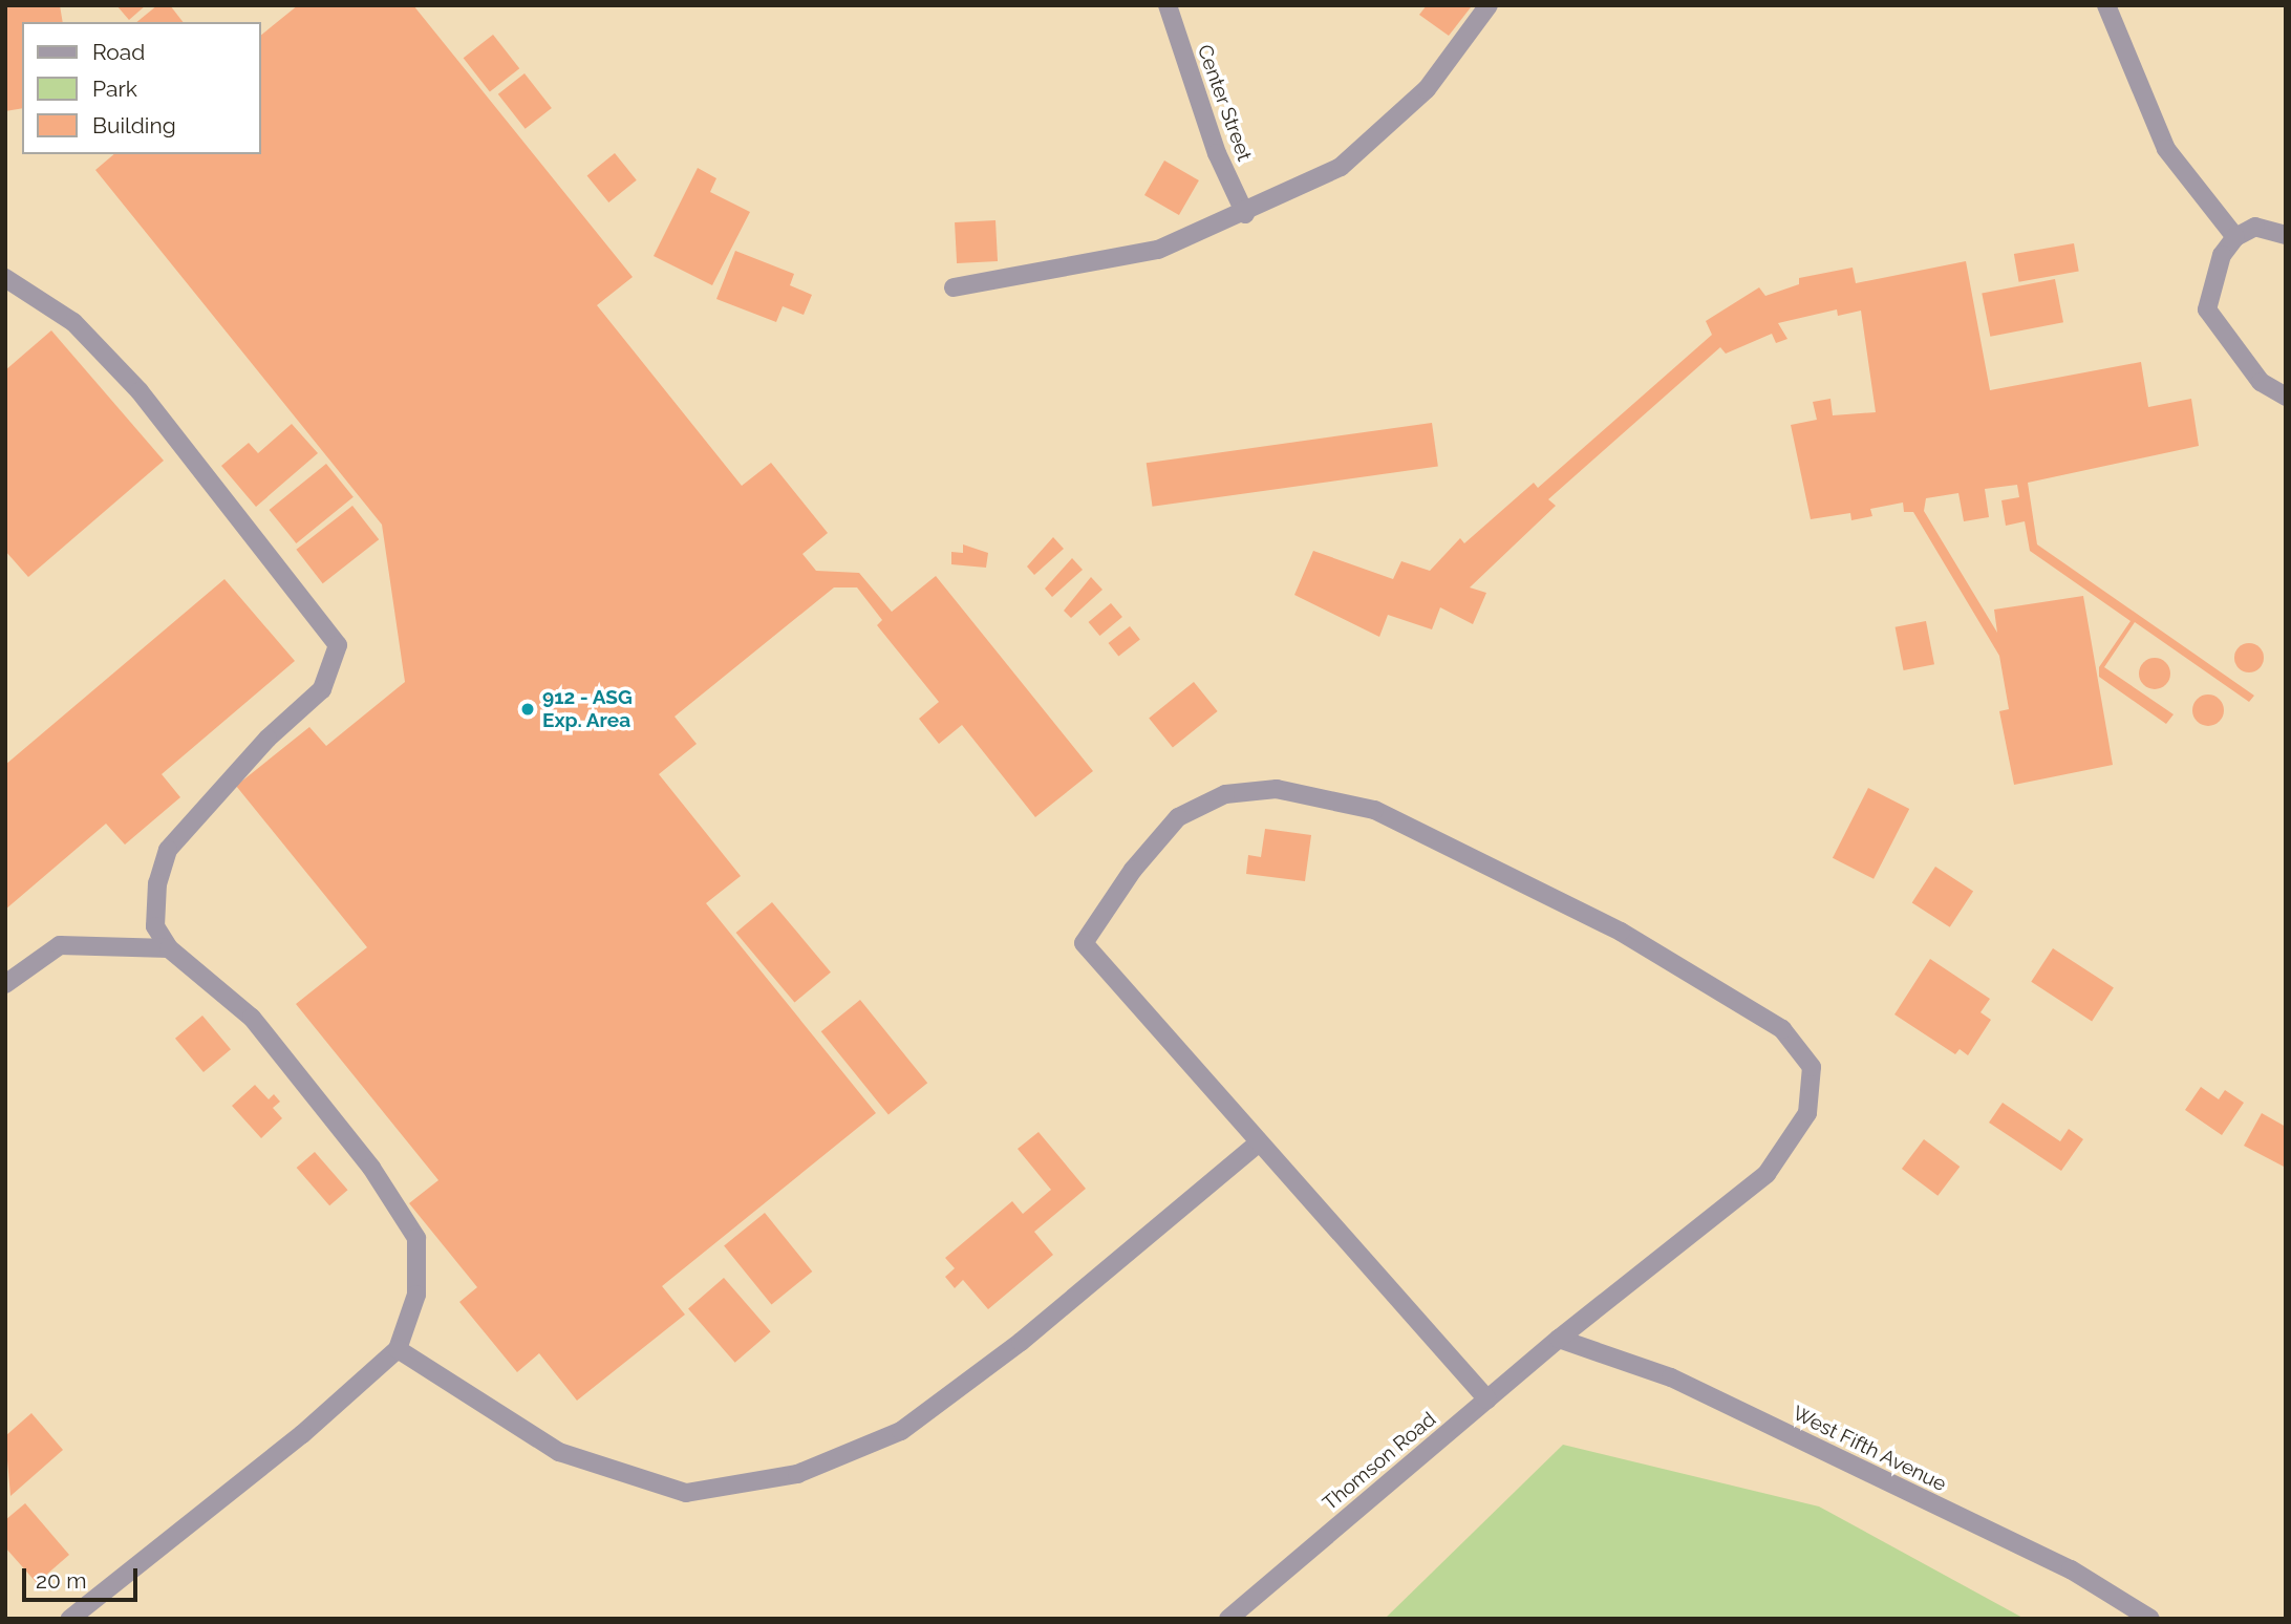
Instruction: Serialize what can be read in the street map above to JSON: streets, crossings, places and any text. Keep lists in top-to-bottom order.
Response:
{
  "streets": {
    "street": ["Center Street", "West Fifth Avenue", "Thomson Road"]
  },
  "crossings": [
    ["West Fifth Avenue", "Thomson Road"]
  ],
  "places": ["912 - ASG Exp. Area"],
  "legend": ["Road", "Park", "Building"],
  "scale_bar": "20 m"
}
